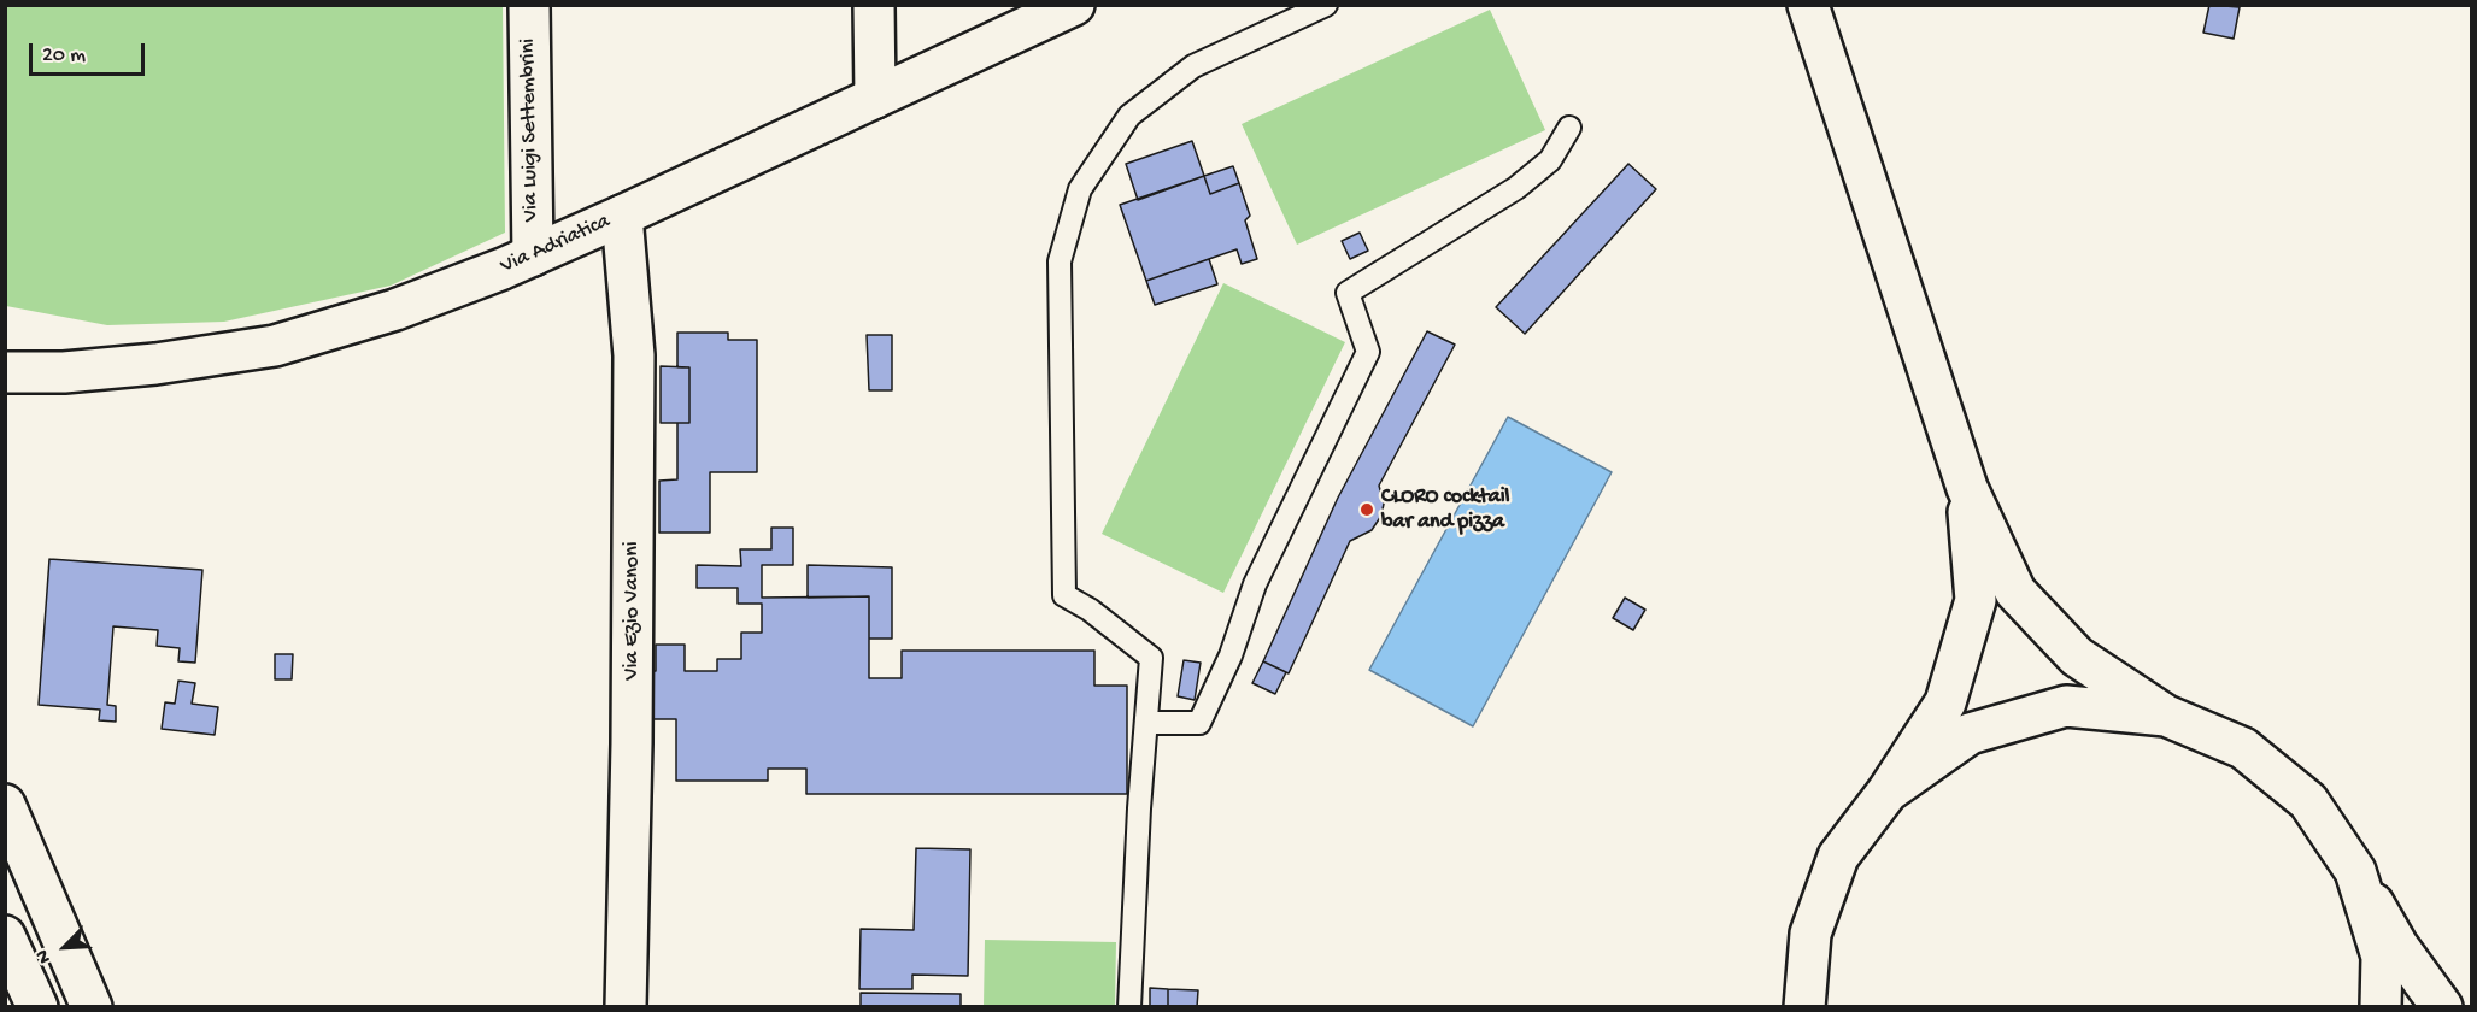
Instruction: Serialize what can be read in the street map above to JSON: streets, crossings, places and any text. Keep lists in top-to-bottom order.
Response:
{
  "streets": {
    "main road": ["Via Luigi Settembrini", "Via Adriatica", "Via Ezio Vanoni"]
  },
  "crossings": [
    ["Via Luigi Settembrini", "Via Adriatica"],
    ["Via Adriatica", "Via Ezio Vanoni"]
  ],
  "places": ["CLORO cocktail bar and pizza"],
  "scale_bar": "20 m",
  "north": "bottom left"
}
